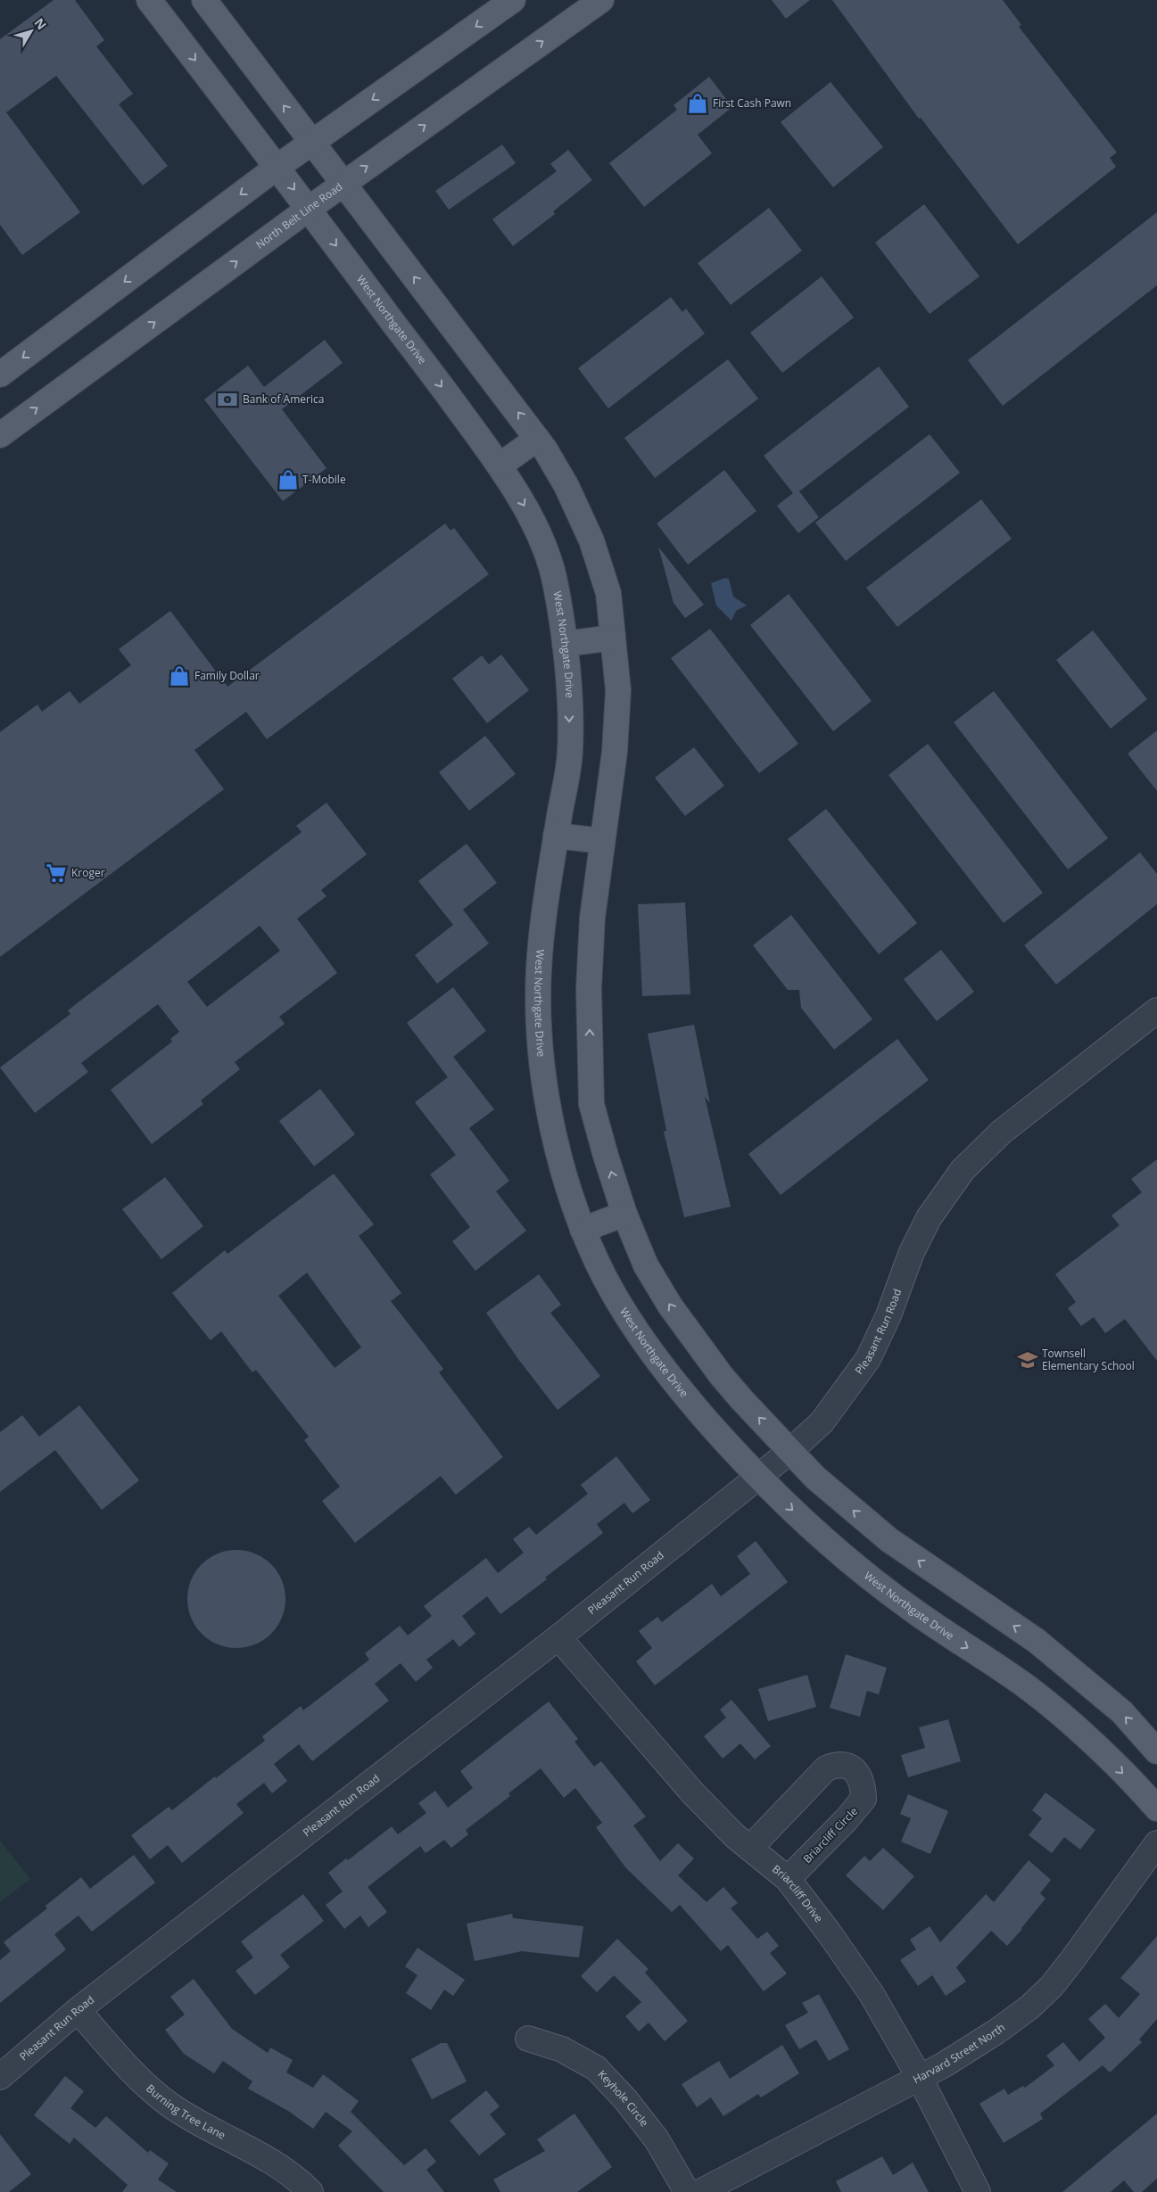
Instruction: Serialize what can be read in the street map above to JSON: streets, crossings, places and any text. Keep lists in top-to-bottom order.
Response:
{
  "streets": {
    "main road": ["North Belt Line Road", "West Northgate Drive"],
    "street": [
      "Pleasant Run Road",
      "Briarcliff Circle",
      "Briarcliff Drive",
      "Harvard Street North",
      "Keyhole Circle",
      "Burning Tree Lane"
    ]
  },
  "crossings": [
    ["North Belt Line Road", "West Northgate Drive"],
    ["West Northgate Drive", "Pleasant Run Road"],
    ["Pleasant Run Road", "Briarcliff Drive"],
    ["Pleasant Run Road", "Burning Tree Lane"],
    ["Briarcliff Circle", "Briarcliff Drive"],
    ["Briarcliff Drive", "Harvard Street North"]
  ],
  "places": {
    "shop": ["First Cash Pawn", "T-Mobile", "Family Dollar"],
    "bank": ["Bank of America"],
    "supermarket": ["Kroger"],
    "school or university": ["Townsell Elementary School"]
  },
  "north": "top right"
}
